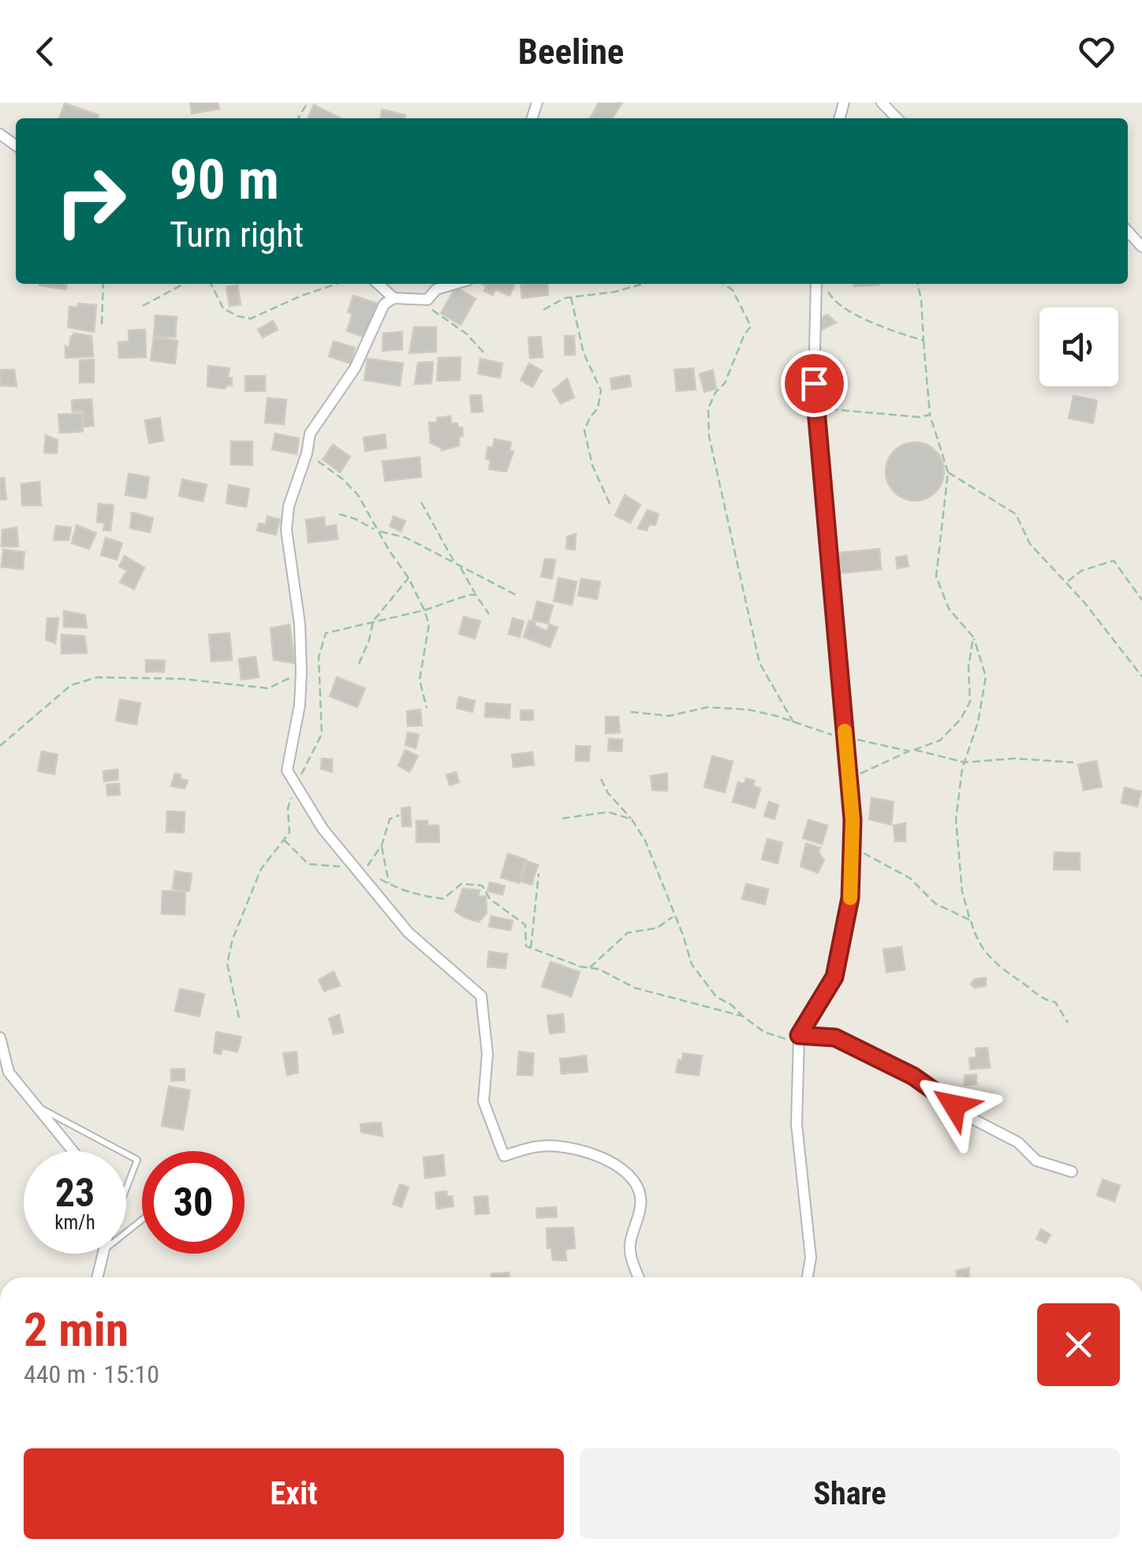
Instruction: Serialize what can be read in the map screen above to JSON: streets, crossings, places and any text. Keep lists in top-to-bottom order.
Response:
{
  "page": {
    "header": "Beeline",
    "turn": ["90 m", "Turn right"],
    "speed": "23 km/h",
    "limit": "30",
    "heading": ["2 min", "440 m · 15:10"],
    "buttons": ["Exit", "Share"]
  }
}
